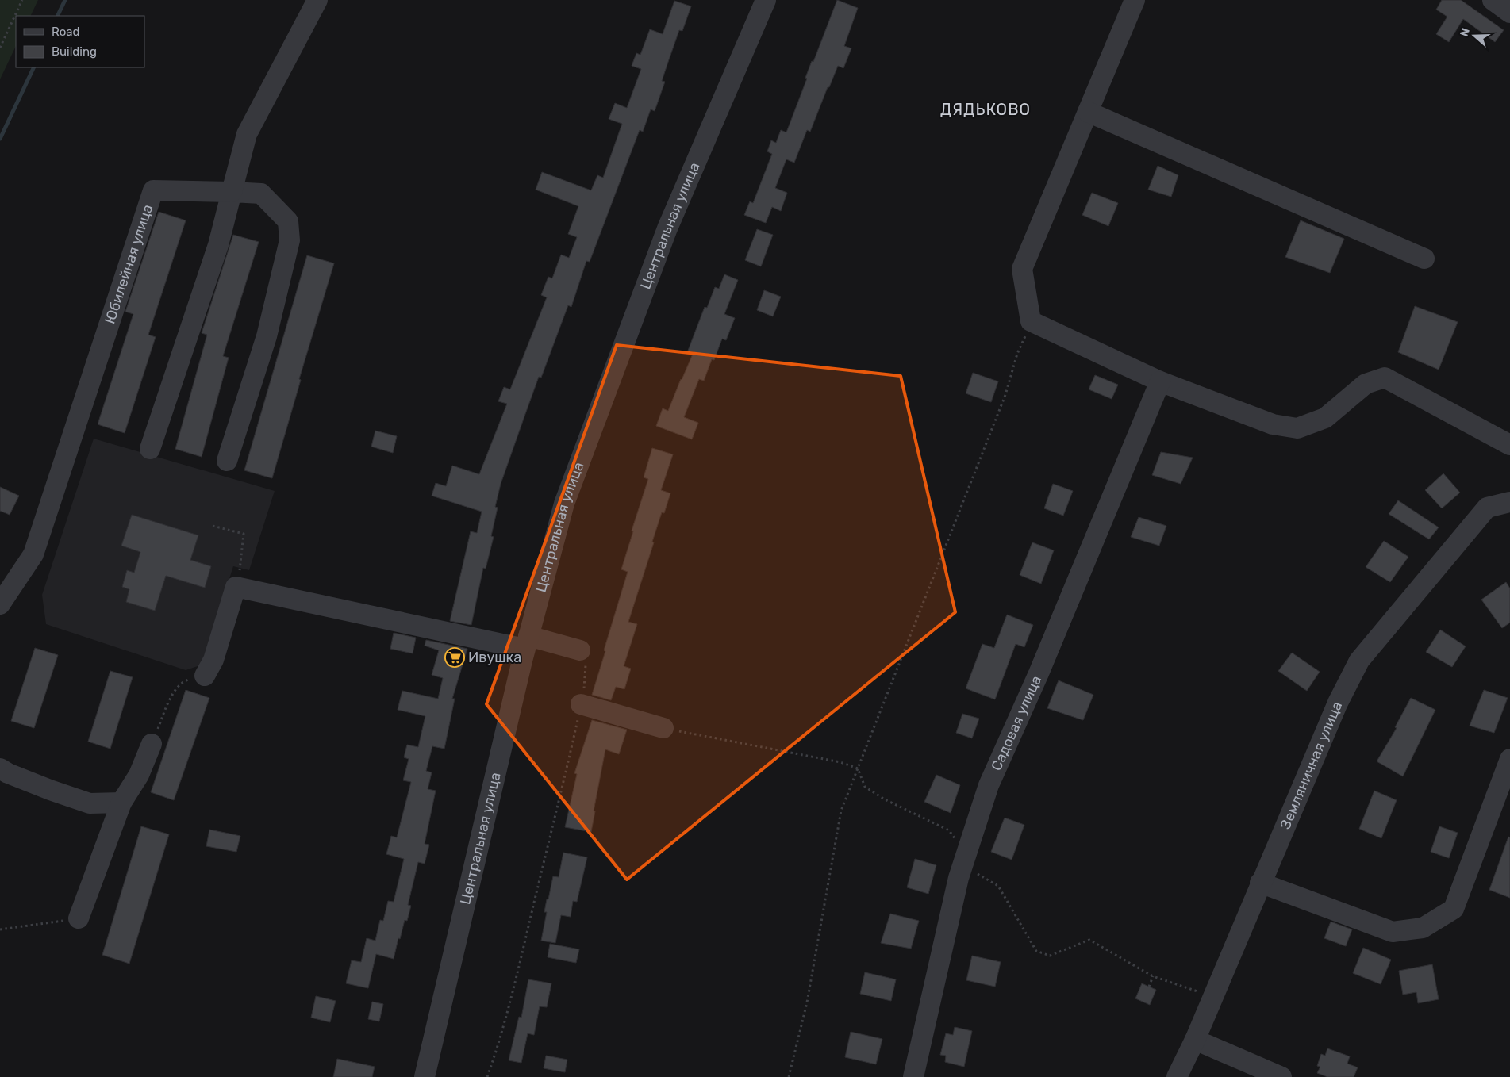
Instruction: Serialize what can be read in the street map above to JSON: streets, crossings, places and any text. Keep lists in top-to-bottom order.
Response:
{
  "streets": {
    "street": [
      "Центральная улица",
      "Юбилейная улица",
      "Садовая улица",
      "Земляничная улица"
    ]
  },
  "districts": ["ДЯДЬКОВО"],
  "places": {
    "supermarket": ["Ивушка"]
  },
  "legend": ["Road", "Building"],
  "north": "left"
}
